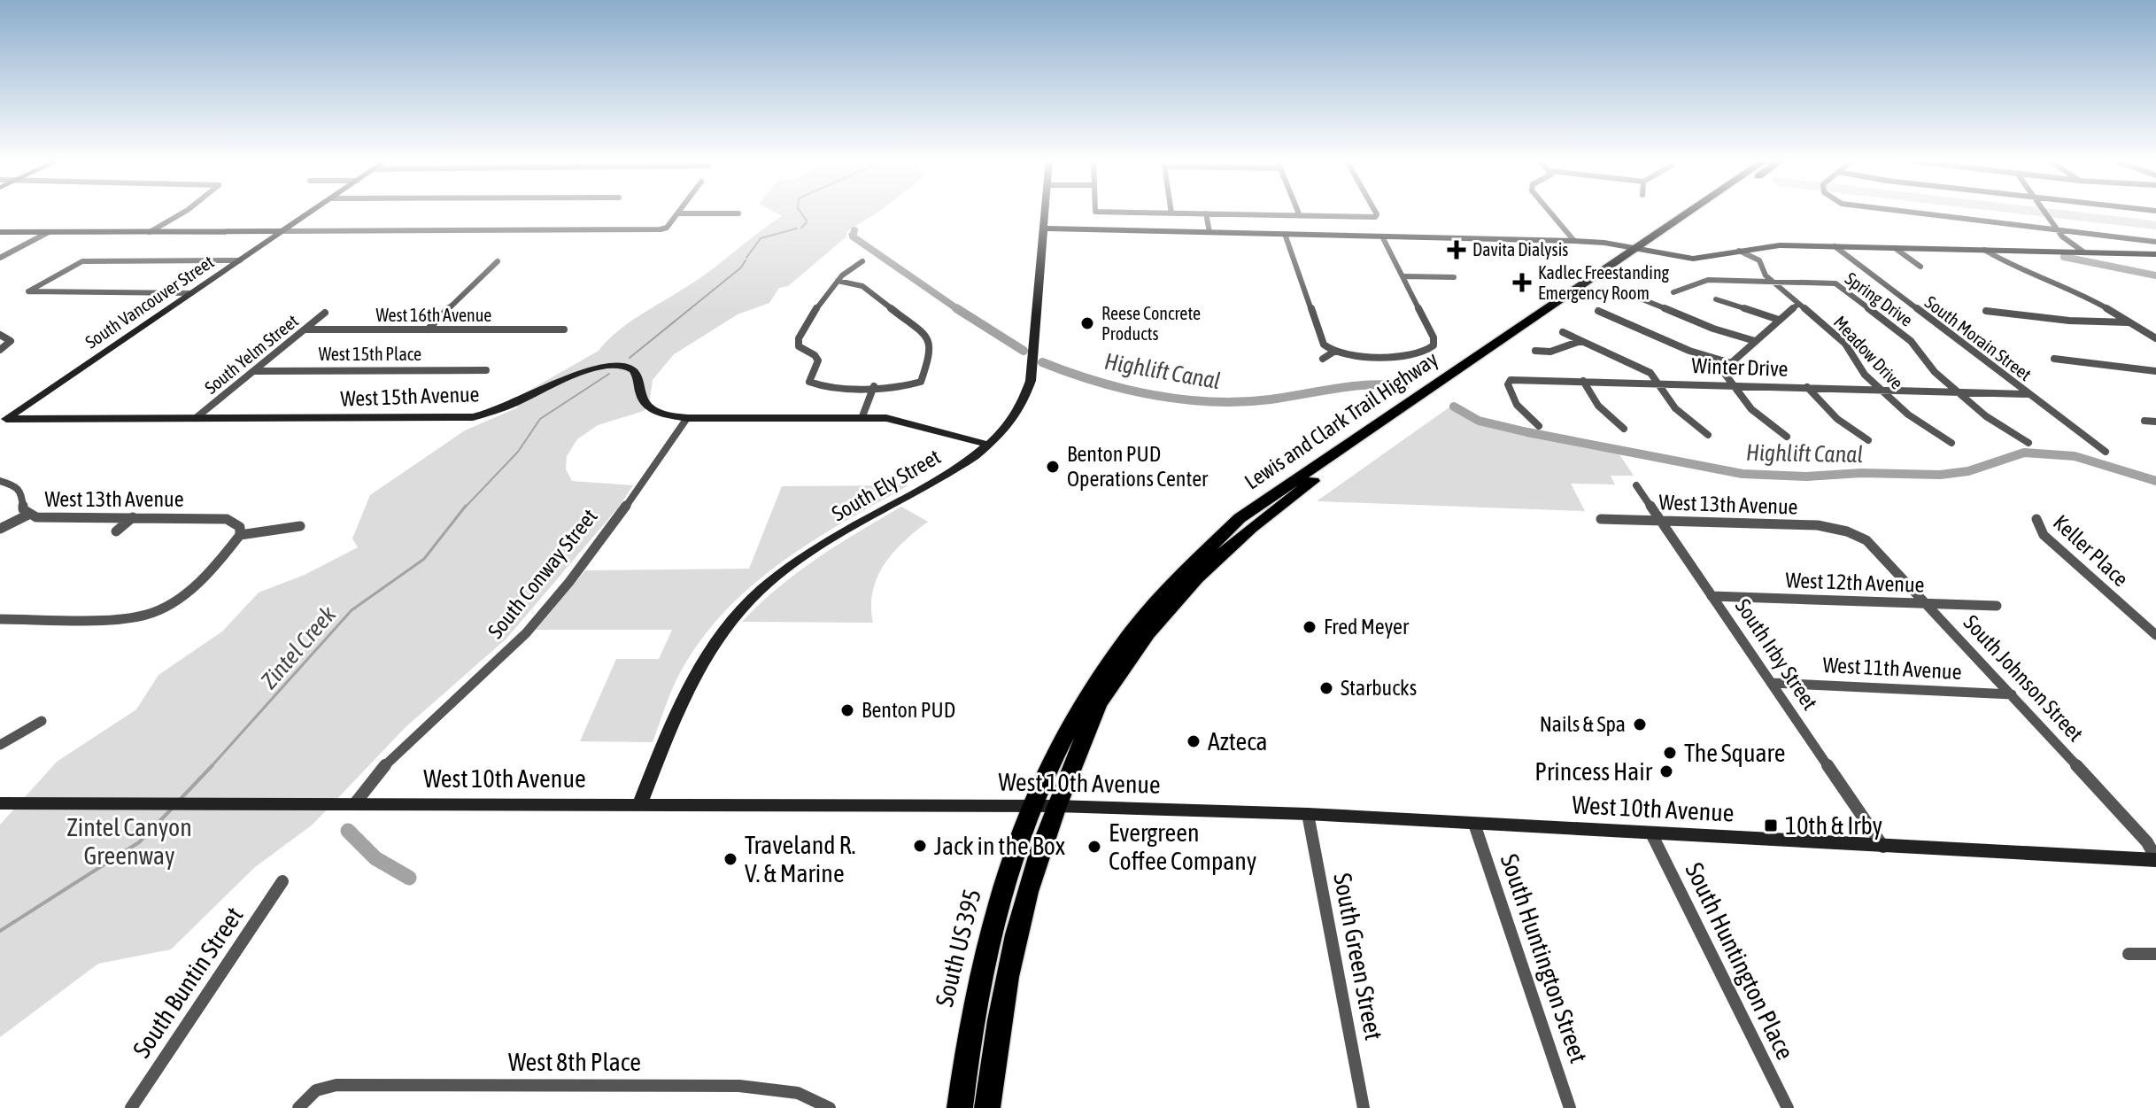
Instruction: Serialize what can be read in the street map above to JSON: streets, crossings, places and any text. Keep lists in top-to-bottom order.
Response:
{
  "streets": {
    "highway": ["Lewis and Clark Trail Highway", "South US 395"],
    "street": [
      "Spring Drive",
      "South Vancouver Street",
      "West 16th Avenue",
      "South Morain Street",
      "Meadow Drive",
      "South Yelm Street",
      "West 15th Place",
      "Winter Drive",
      "West 15th Avenue",
      "South Ely Street",
      "West 13th Avenue",
      "Keller Place",
      "South Conway Street",
      "West 12th Avenue",
      "South Irby Street",
      "West 11th Avenue",
      "South Johnson Street",
      "West 10th Avenue",
      "South Green Street",
      "South Huntington Street",
      "South Huntington Place",
      "South Buntin Street",
      "West 8th Place"
    ]
  },
  "crossings": [
    ["Spring Drive", "Meadow Drive"],
    ["Spring Drive", "Winter Drive"],
    ["South Vancouver Street", "West 15th Avenue"],
    ["West 16th Avenue", "South Yelm Street"],
    ["South Morain Street", "Winter Drive"],
    ["Meadow Drive", "Winter Drive"],
    ["South Yelm Street", "West 15th Place"],
    ["South Yelm Street", "West 15th Avenue"],
    ["West 15th Avenue", "South Ely Street"],
    ["West 15th Avenue", "South Conway Street"],
    ["Lewis and Clark Trail Highway", "West 10th Avenue"],
    ["Lewis and Clark Trail Highway", "South US 395"],
    ["South Ely Street", "West 10th Avenue"],
    ["West 13th Avenue", "South Irby Street"],
    ["West 13th Avenue", "South Johnson Street"],
    ["South Conway Street", "West 10th Avenue"],
    ["West 12th Avenue", "South Irby Street"],
    ["West 12th Avenue", "South Johnson Street"],
    ["South Irby Street", "West 11th Avenue"],
    ["South Irby Street", "West 10th Avenue"],
    ["West 11th Avenue", "South Johnson Street"],
    ["South Johnson Street", "West 10th Avenue"],
    ["West 10th Avenue", "South US 395"],
    ["West 10th Avenue", "South Green Street"],
    ["West 10th Avenue", "South Huntington Street"],
    ["West 10th Avenue", "South Huntington Place"]
  ],
  "water": ["Highlift Canal", "Zintel Creek"],
  "parks": ["Zintel Canyon Greenway"],
  "places": {
    "health": ["Davita Dialysis", "Kadlec Freestanding Emergency Room"],
    "other": [
      "Reese Concrete Products",
      "Benton PUD Operations Center",
      "Fred Meyer",
      "Starbucks",
      "Benton PUD",
      "Nails & Spa",
      "Azteca",
      "The Square",
      "Princess Hair",
      "Jack in the Box",
      "Evergreen Coffee Company",
      "Traveland R. V. & Marine"
    ],
    "transit": ["10th & Irby"]
  }
}
